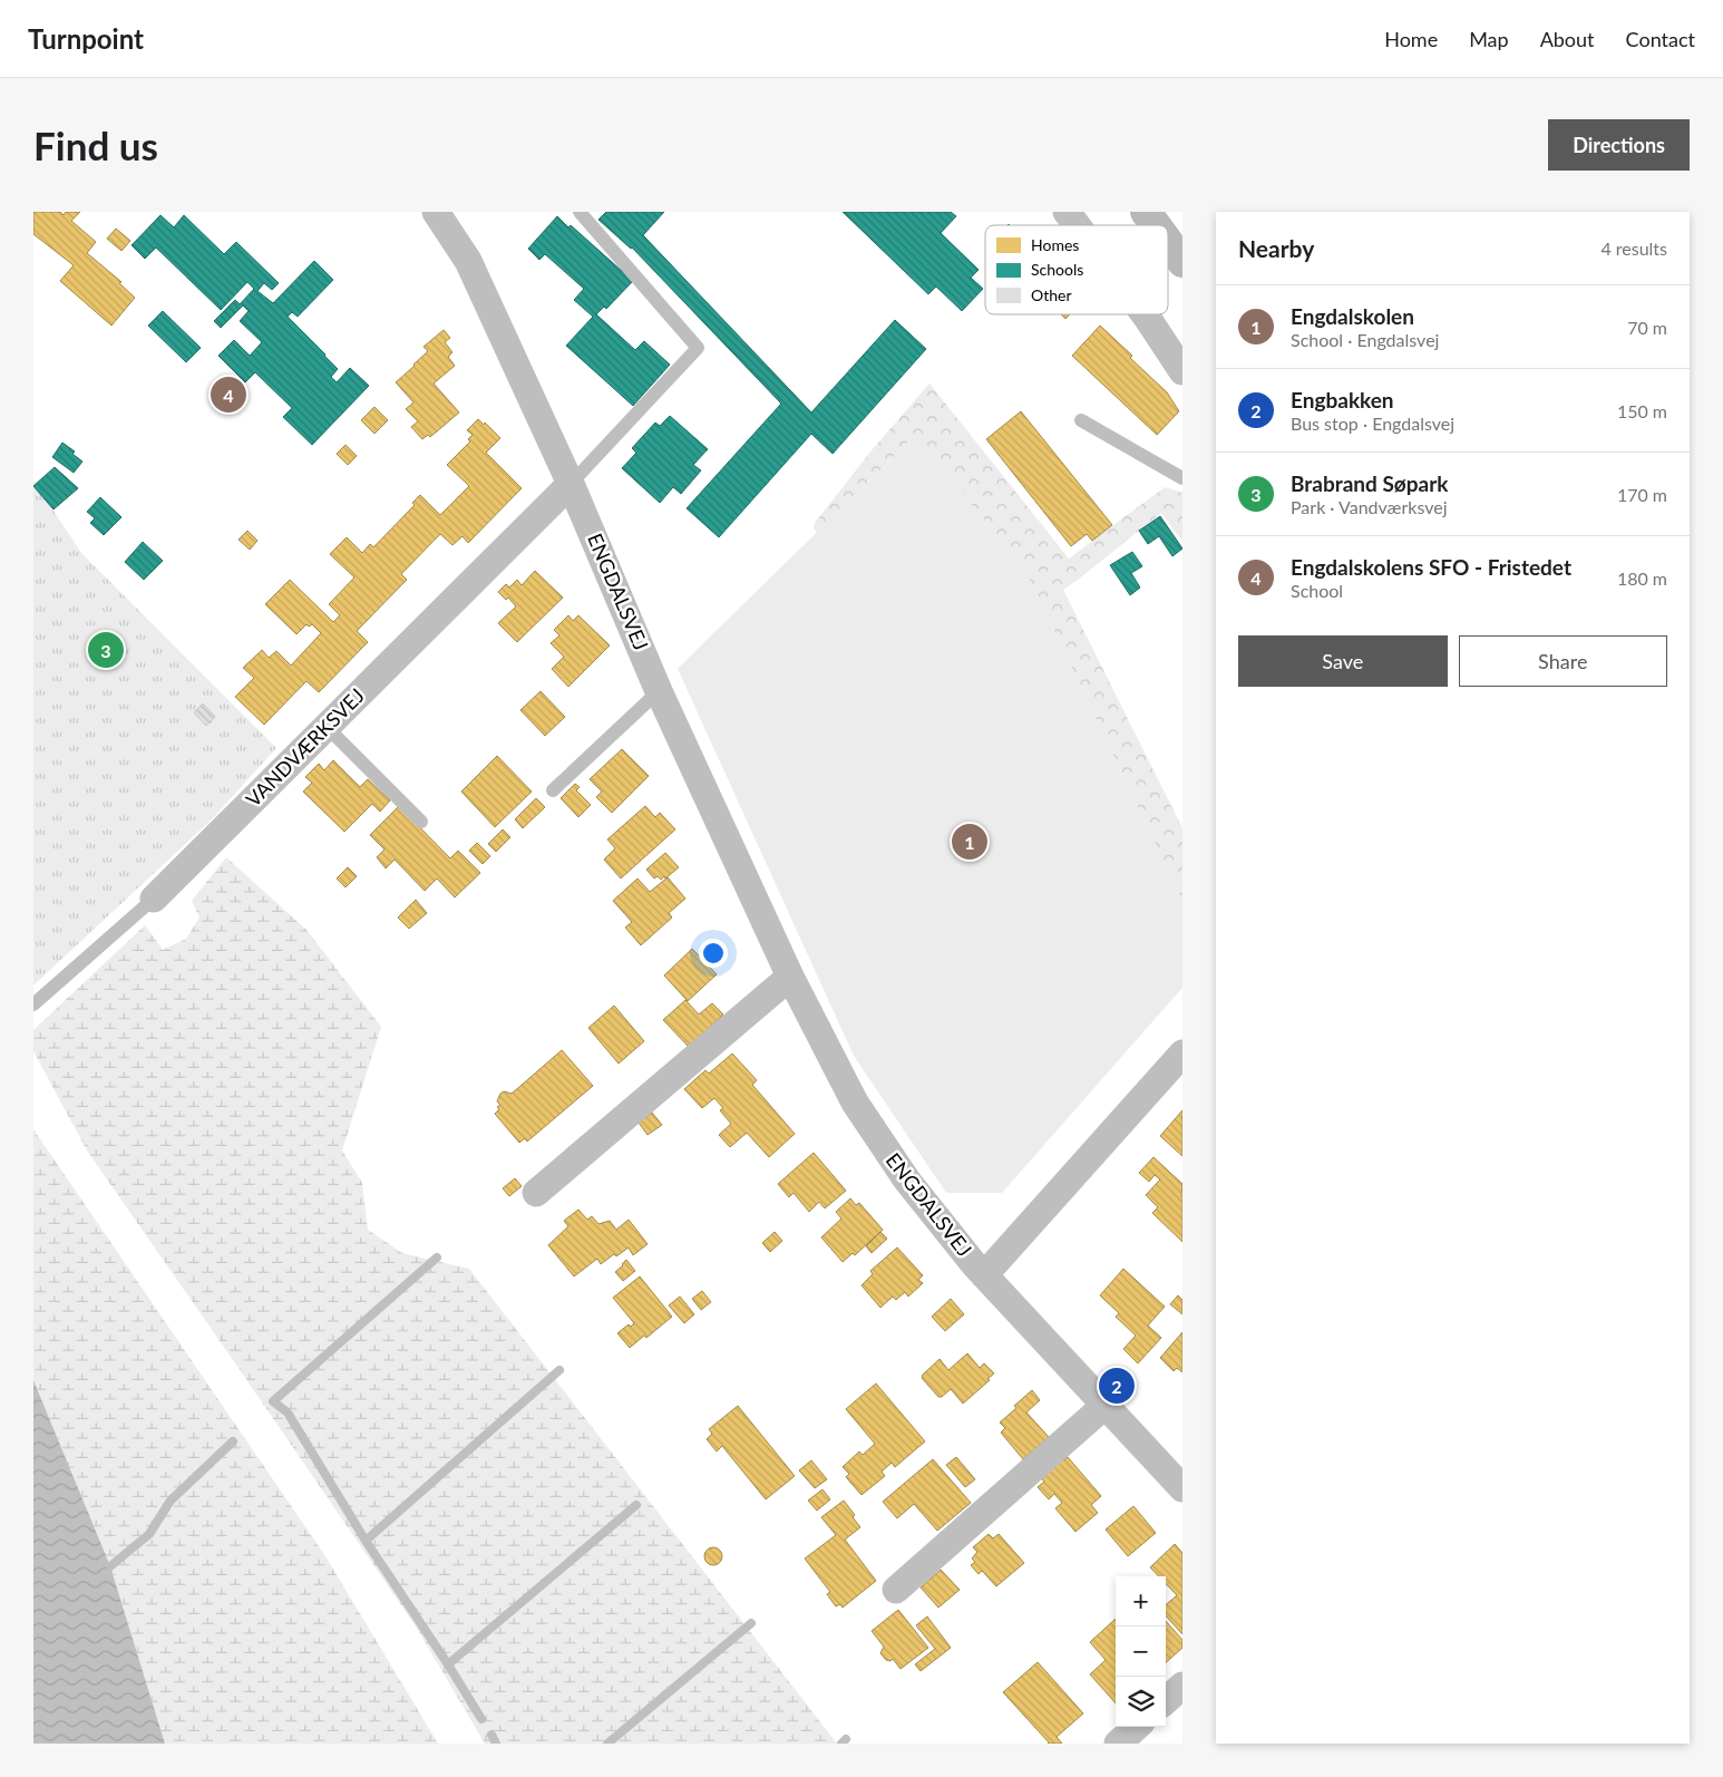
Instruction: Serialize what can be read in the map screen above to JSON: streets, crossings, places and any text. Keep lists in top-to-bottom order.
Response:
{
  "streets": {
    "street": ["ENGDALSVEJ", "VANDVÆRKSVEJ"]
  },
  "crossings": [
    ["ENGDALSVEJ", "VANDVÆRKSVEJ"]
  ],
  "legend": ["Homes", "Schools", "Other"],
  "page": {
    "header": "Turnpoint",
    "nav": [
      "Home",
      "Map",
      "About",
      "Contact"
    ],
    "buttons": [
      "Directions",
      ["Save", "Share"]
    ],
    "title": "Find us",
    "heading": ["Nearby", "4 results"],
    "list": [
      {
        "mark": "1",
        "name": "Engdalskolen",
        "note": "School · Engdalsvej",
        "value": "70 m"
      },
      {
        "mark": "2",
        "name": "Engbakken",
        "note": "Bus stop · Engdalsvej",
        "value": "150 m"
      },
      {
        "mark": "3",
        "name": "Brabrand Søpark",
        "note": "Park · Vandværksvej",
        "value": "170 m"
      },
      {
        "mark": "4",
        "name": "Engdalskolens SFO - Fristedet",
        "note": "School",
        "value": "180 m"
      }
    ],
    "pins": [
      "4",
      "3",
      "1",
      "2"
    ],
    "map_buttons": ["+", "−"]
  }
}
